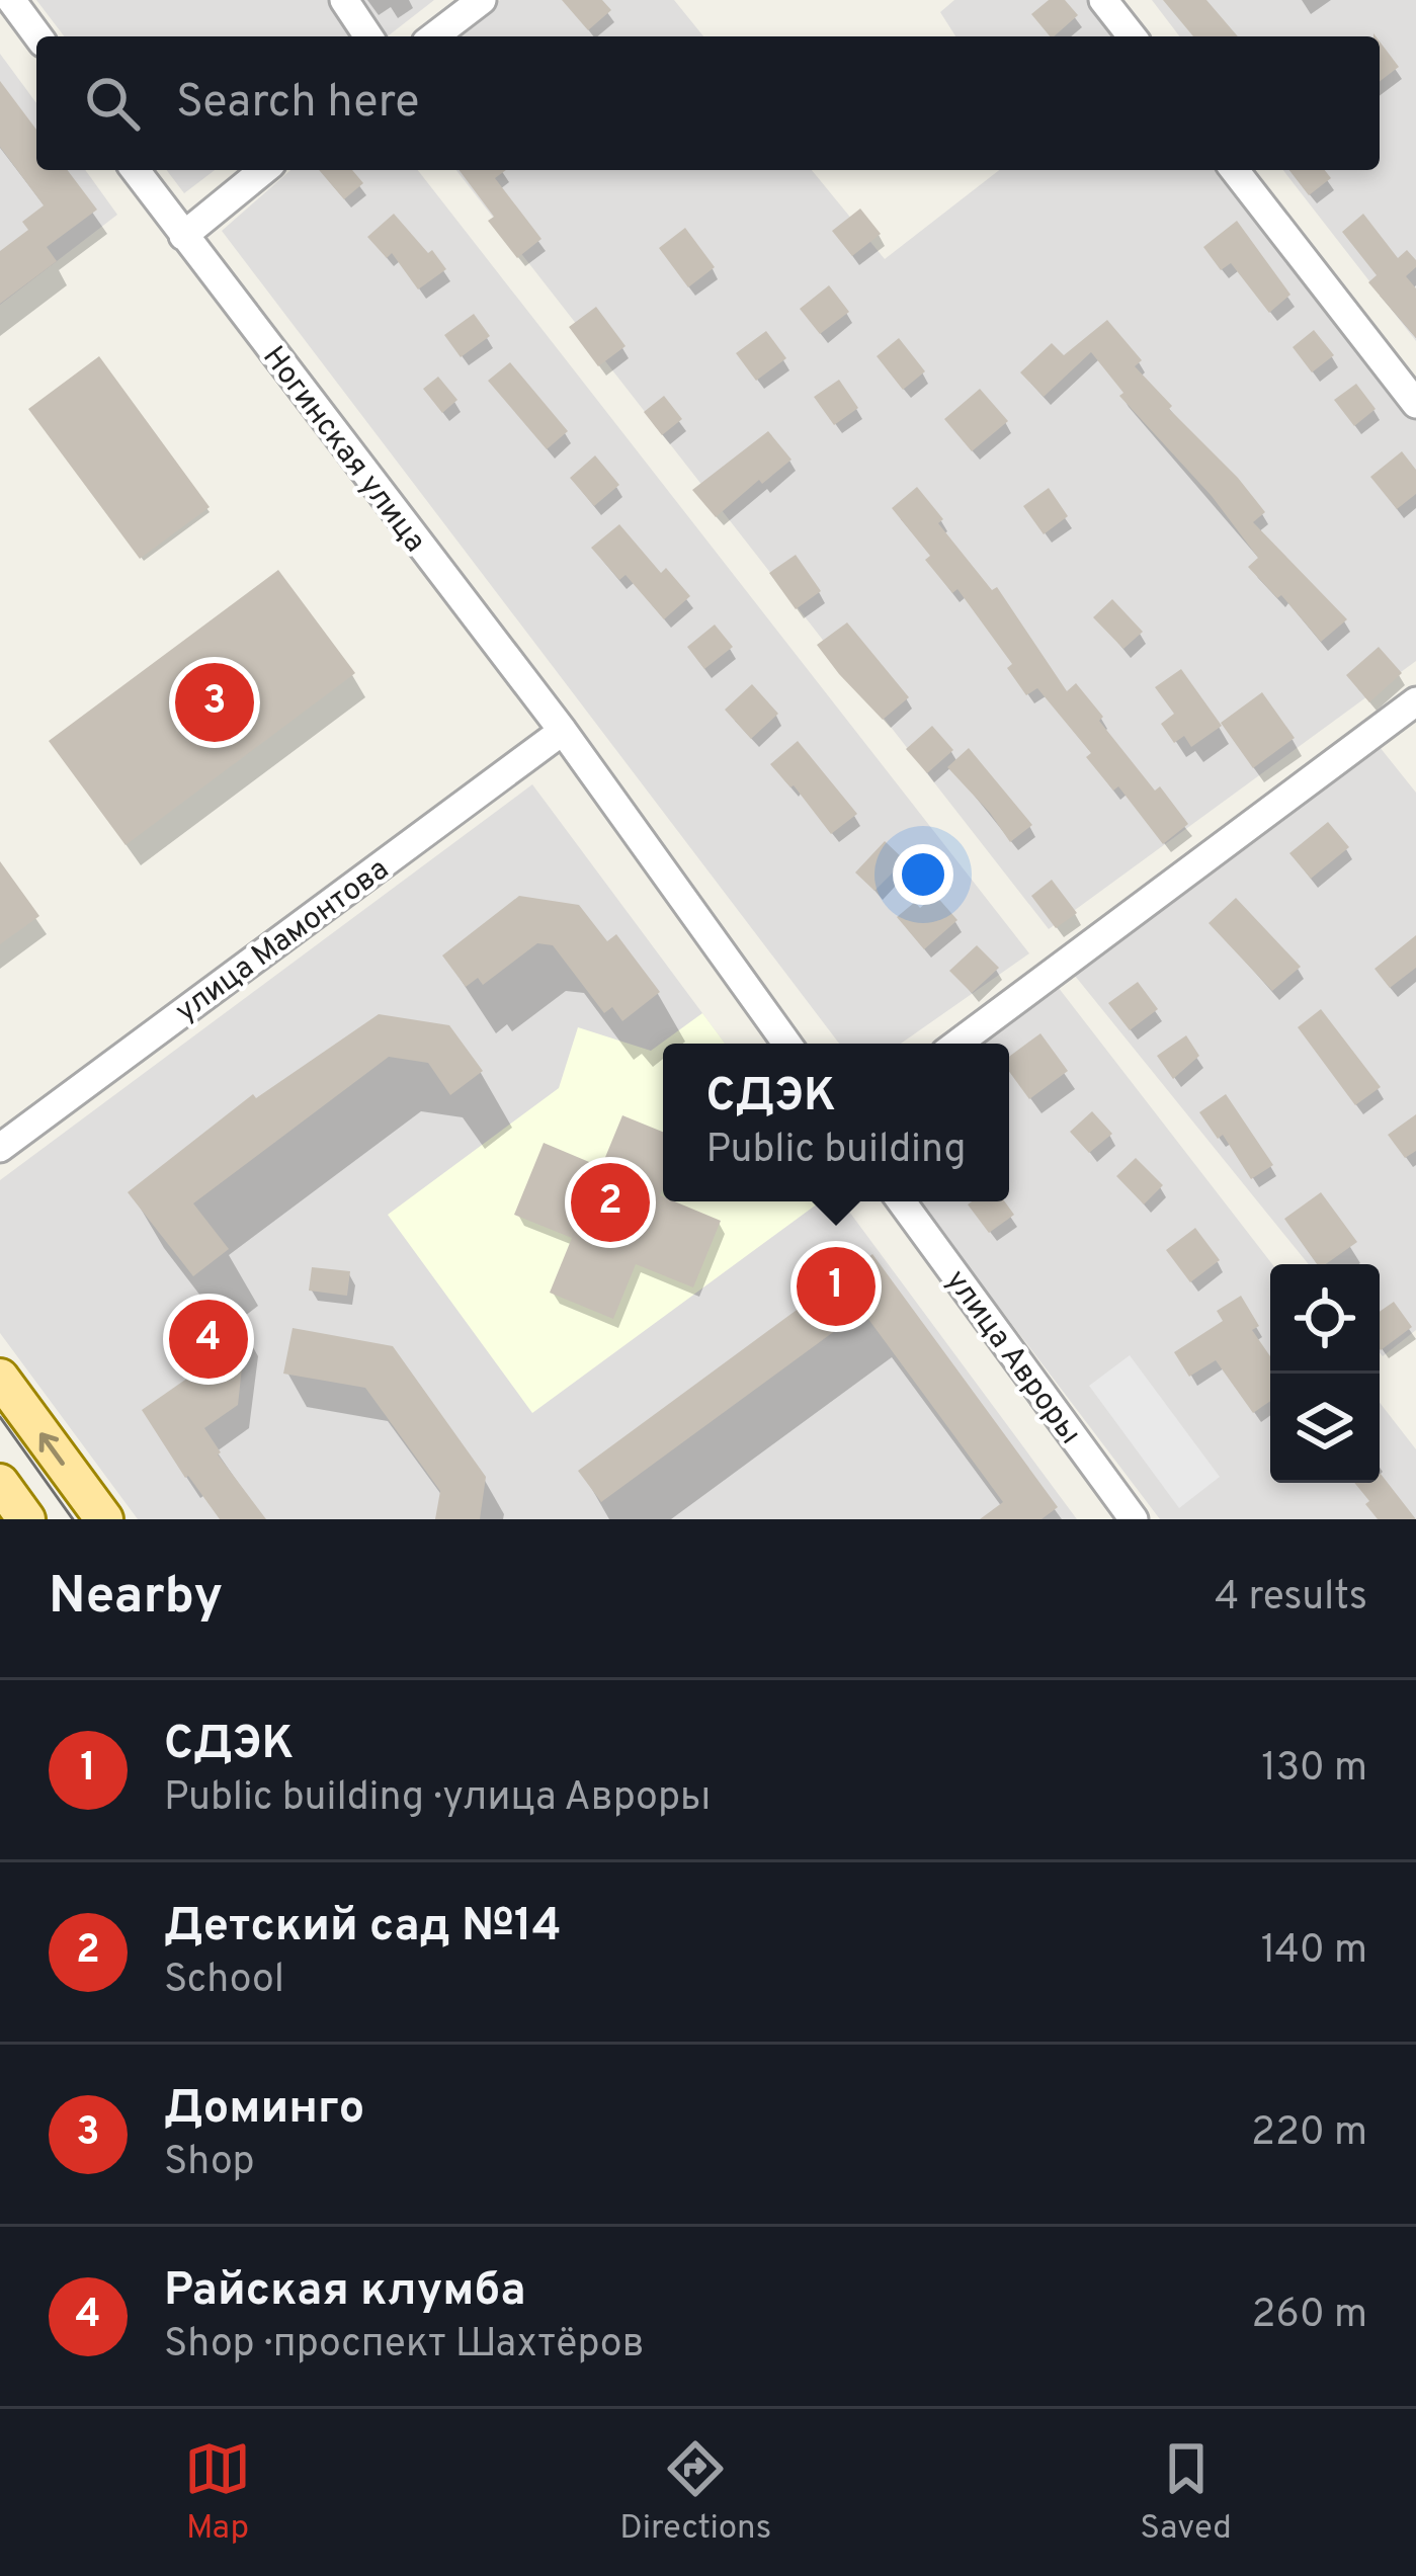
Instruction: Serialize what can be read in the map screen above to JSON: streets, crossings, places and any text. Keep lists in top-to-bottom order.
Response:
{
  "streets": {
    "street": ["Ногинская улица", "улица Мамонтова", "улица Авроры"]
  },
  "crossings": [
    ["Ногинская улица", "улица Мамонтова"]
  ],
  "page": {
    "search": "Search here",
    "pins": [
      "3",
      "2",
      "1",
      "4"
    ],
    "popup": ["СДЭК", "Public building"],
    "heading": ["Nearby", "4 results"],
    "list": [
      {
        "mark": "1",
        "name": "СДЭК",
        "note": "Public building · улица Авроры",
        "value": "130 m"
      },
      {
        "mark": "2",
        "name": "Детский сад №14",
        "note": "School",
        "value": "140 m"
      },
      {
        "mark": "3",
        "name": "Доминго",
        "note": "Shop",
        "value": "220 m"
      },
      {
        "mark": "4",
        "name": "Райская клумба",
        "note": "Shop · проспект Шахтёров",
        "value": "260 m"
      }
    ],
    "nav": ["Map", "Directions", "Saved"]
  }
}
